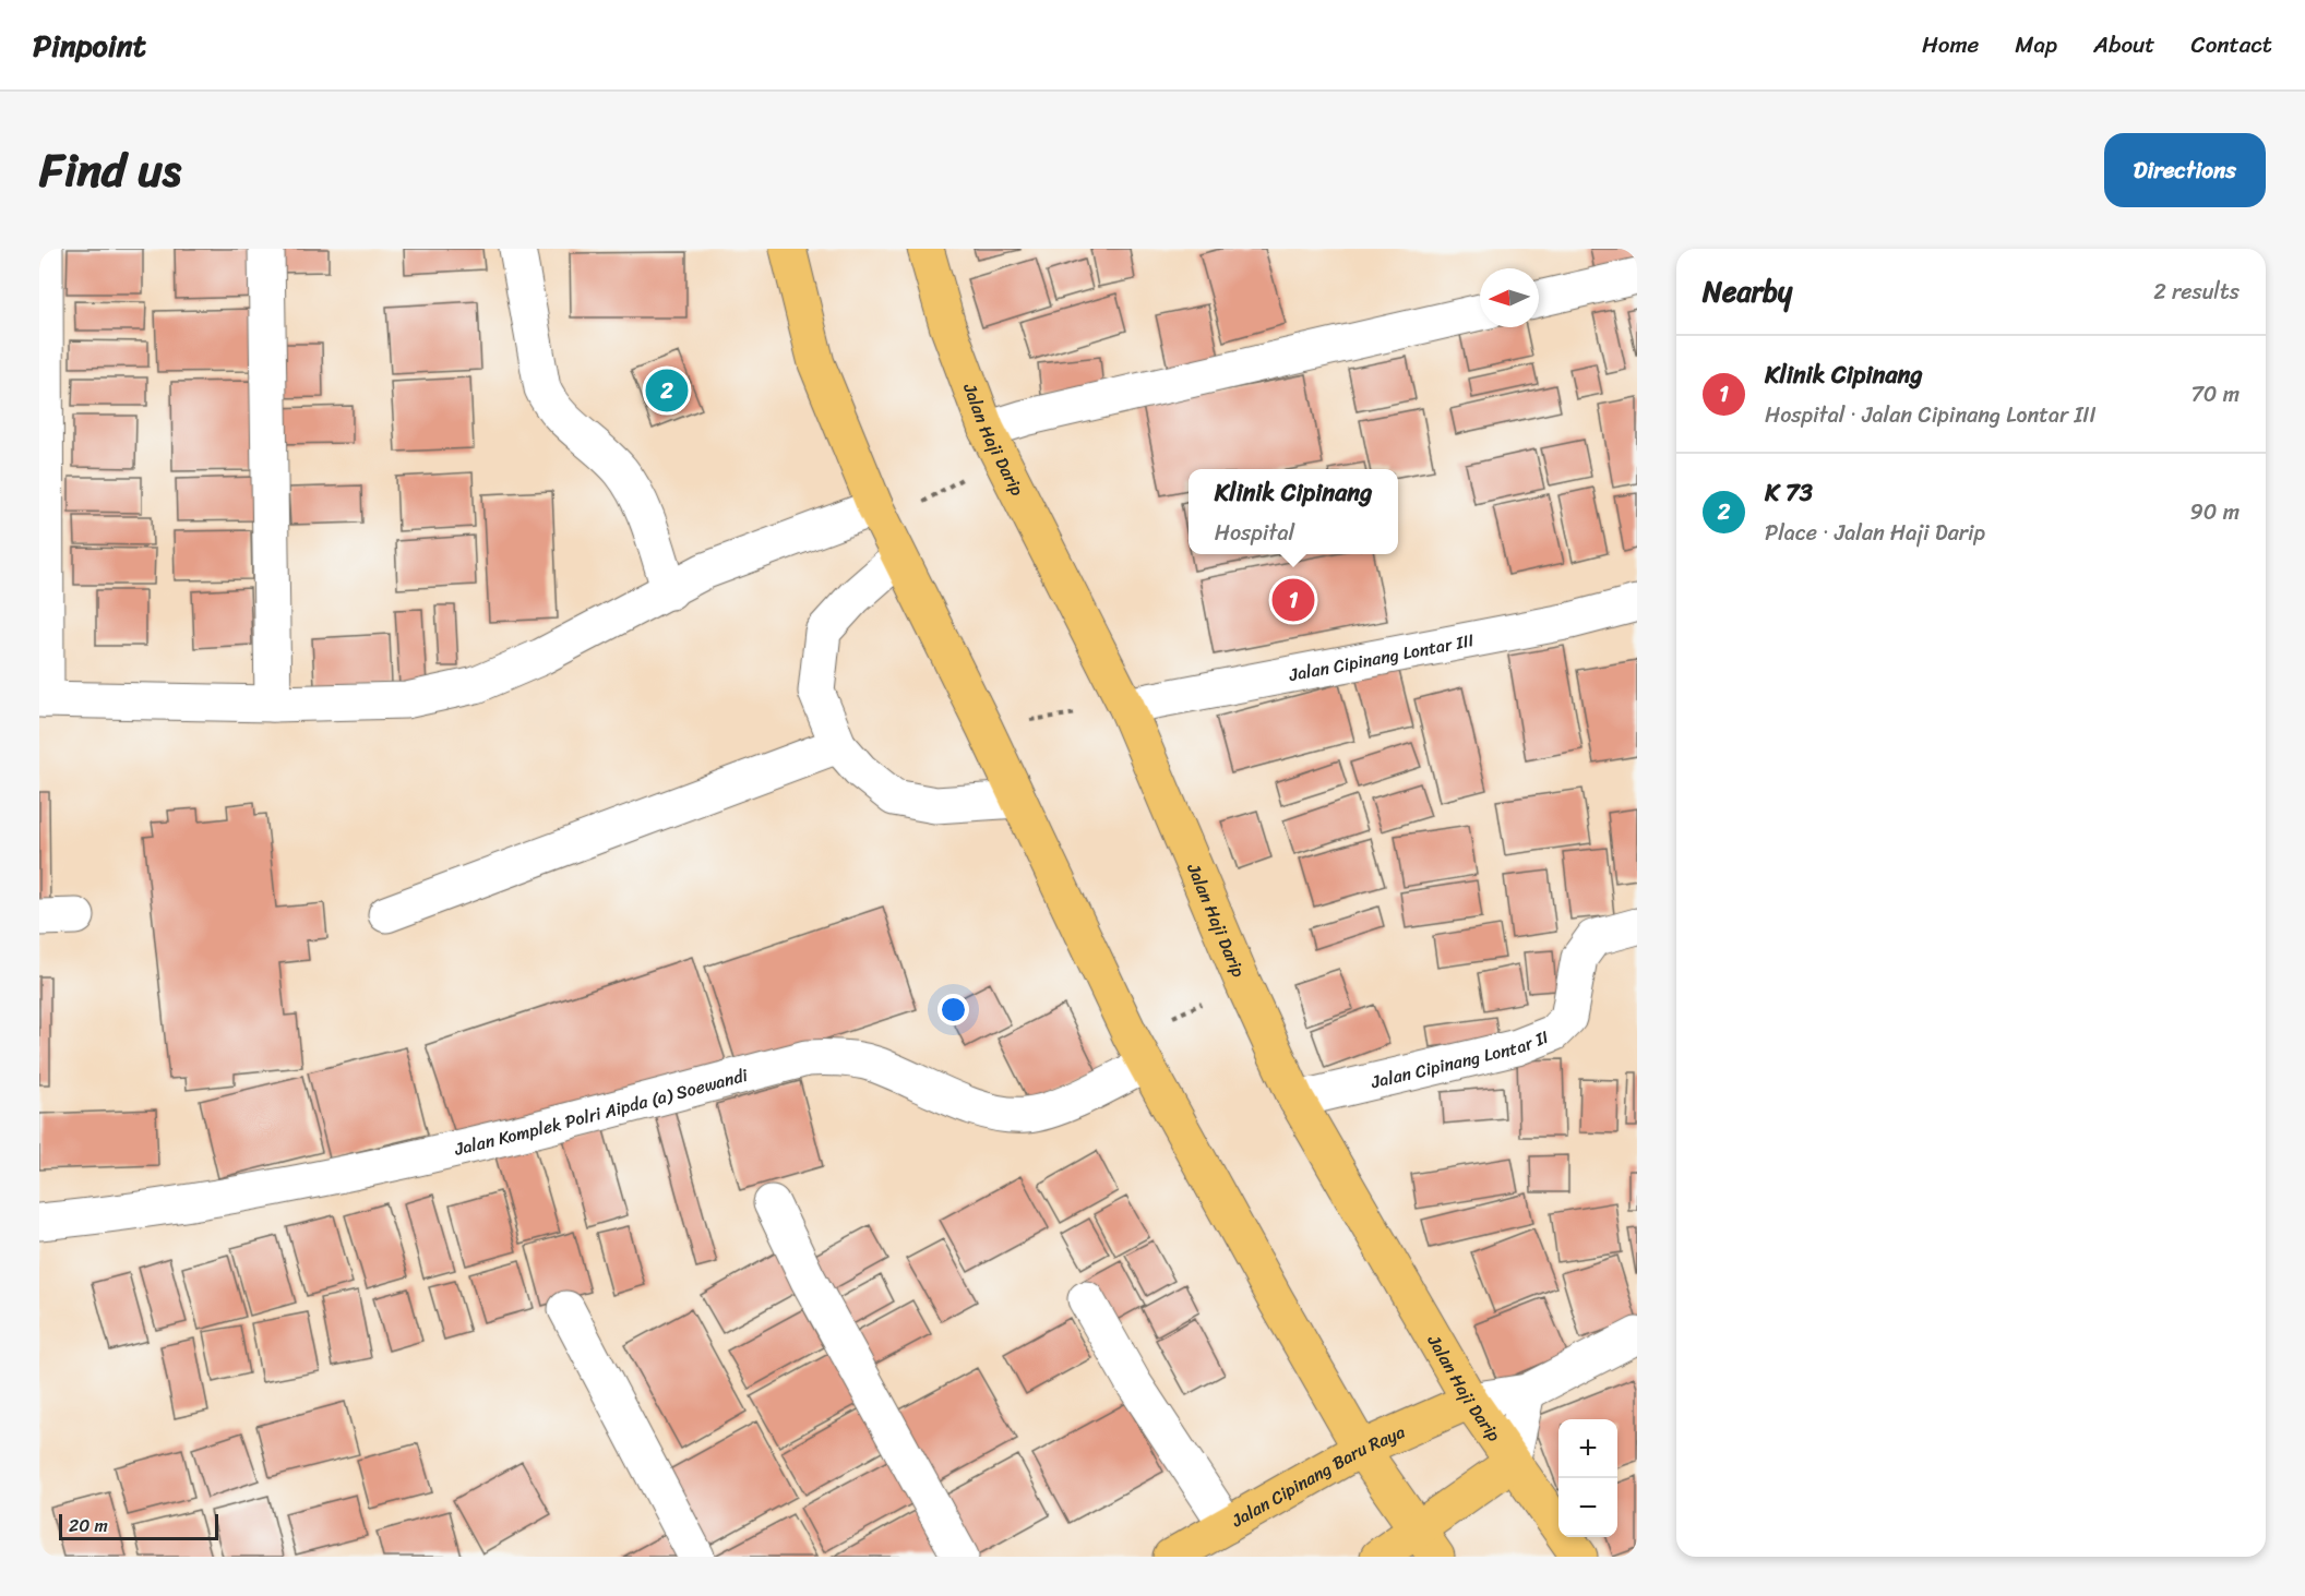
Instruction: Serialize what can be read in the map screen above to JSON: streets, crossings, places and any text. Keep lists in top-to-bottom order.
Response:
{
  "streets": {
    "main road": ["Jalan Haji Darip", "Jalan Cipinang Baru Raya"],
    "street": ["Jalan Cipinang Lontar III", "Jalan Cipinang Lontar II", "Jalan Komplek Polri Aipda (a) Soewandi"]
  },
  "crossings": [
    ["Jalan Haji Darip", "Jalan Cipinang Lontar III"],
    ["Jalan Haji Darip", "Jalan Cipinang Lontar II"],
    ["Jalan Haji Darip", "Jalan Cipinang Baru Raya"]
  ],
  "scale_bar": "20 m",
  "north": "left",
  "page": {
    "header": "Pinpoint",
    "nav": [
      "Home",
      "Map",
      "About",
      "Contact"
    ],
    "title": "Find us",
    "buttons": "Directions",
    "heading": ["Nearby", "2 results"],
    "list": [
      {
        "mark": "1",
        "name": "Klinik Cipinang",
        "note": "Hospital · Jalan Cipinang Lontar III",
        "value": "70 m"
      },
      {
        "mark": "2",
        "name": "K 73",
        "note": "Place · Jalan Haji Darip",
        "value": "90 m"
      }
    ],
    "pins": ["2", "1"],
    "popup": ["Klinik Cipinang", "Hospital"],
    "map_buttons": ["+", "−"],
    "scale": "20 m"
  }
}
